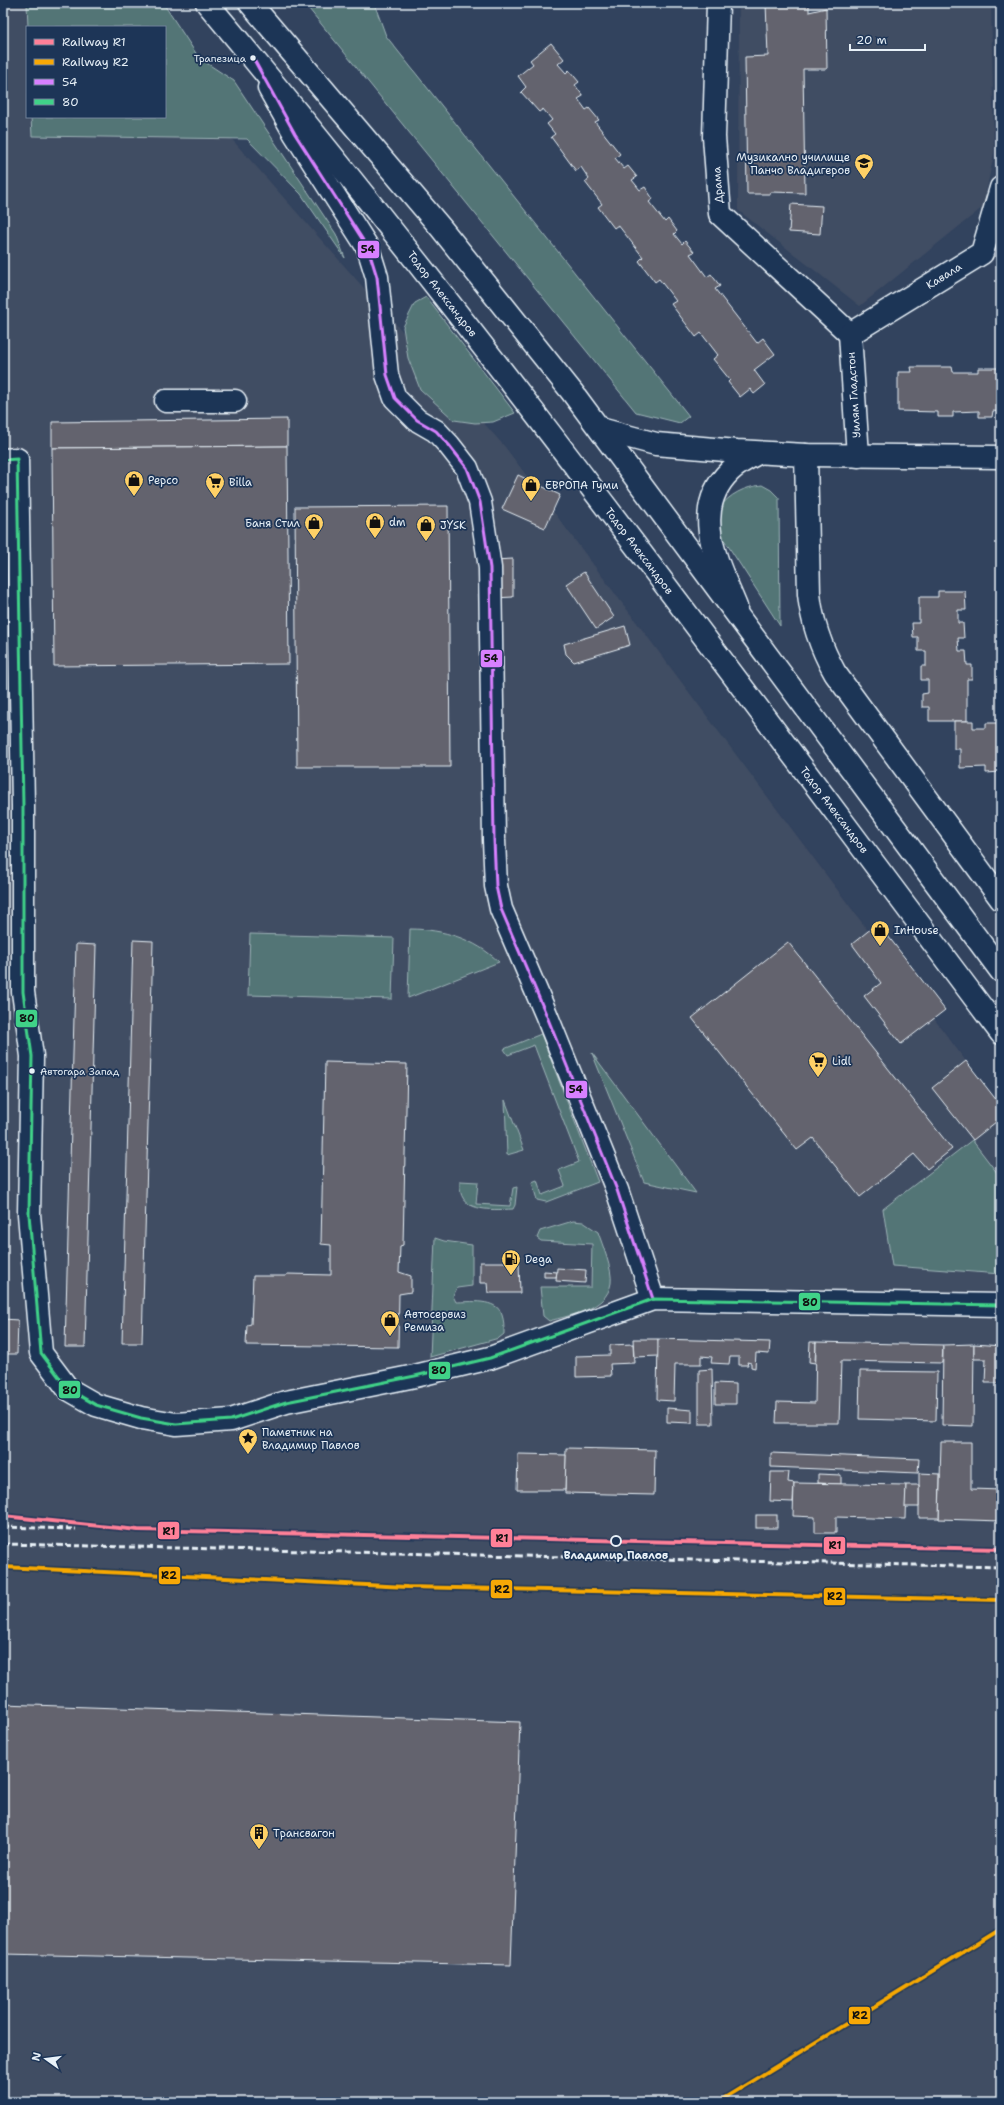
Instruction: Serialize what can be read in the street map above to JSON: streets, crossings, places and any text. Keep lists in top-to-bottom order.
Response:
{
  "streets": {
    "street": [
      "Драма",
      "Кавала",
      "Тодор Александров",
      "Уилям Гладстон"
    ]
  },
  "crossings": [
    ["Драма", "Кавала"],
    ["Драма", "Уилям Гладстон"],
    ["Кавала", "Уилям Гладстон"]
  ],
  "places": {
    "other": ["Трапезица", "Автогара Запад", "Владимир Павлов"],
    "school or university": ["Музикално училище Панчо Владигеров"],
    "shop": [
      "Pepco",
      "ЕВРОПА Гуми",
      "dm",
      "Баня Стил",
      "JYSK",
      "InHouse",
      "Автосервиз Ремиза"
    ],
    "supermarket": ["Billa", "Lidl"],
    "fuel station": ["Dega"],
    "place": ["Паметник на Владимир Павлов"],
    "building": ["Tрансвагон"]
  },
  "lines": [
    "transit line 54",
    "transit line 80",
    "rail line R1",
    "rail line R2"
  ],
  "legend": [
    "Railway R1",
    "Railway R2",
    "54",
    "80"
  ],
  "scale_bar": "20 m",
  "north": "left"
}
